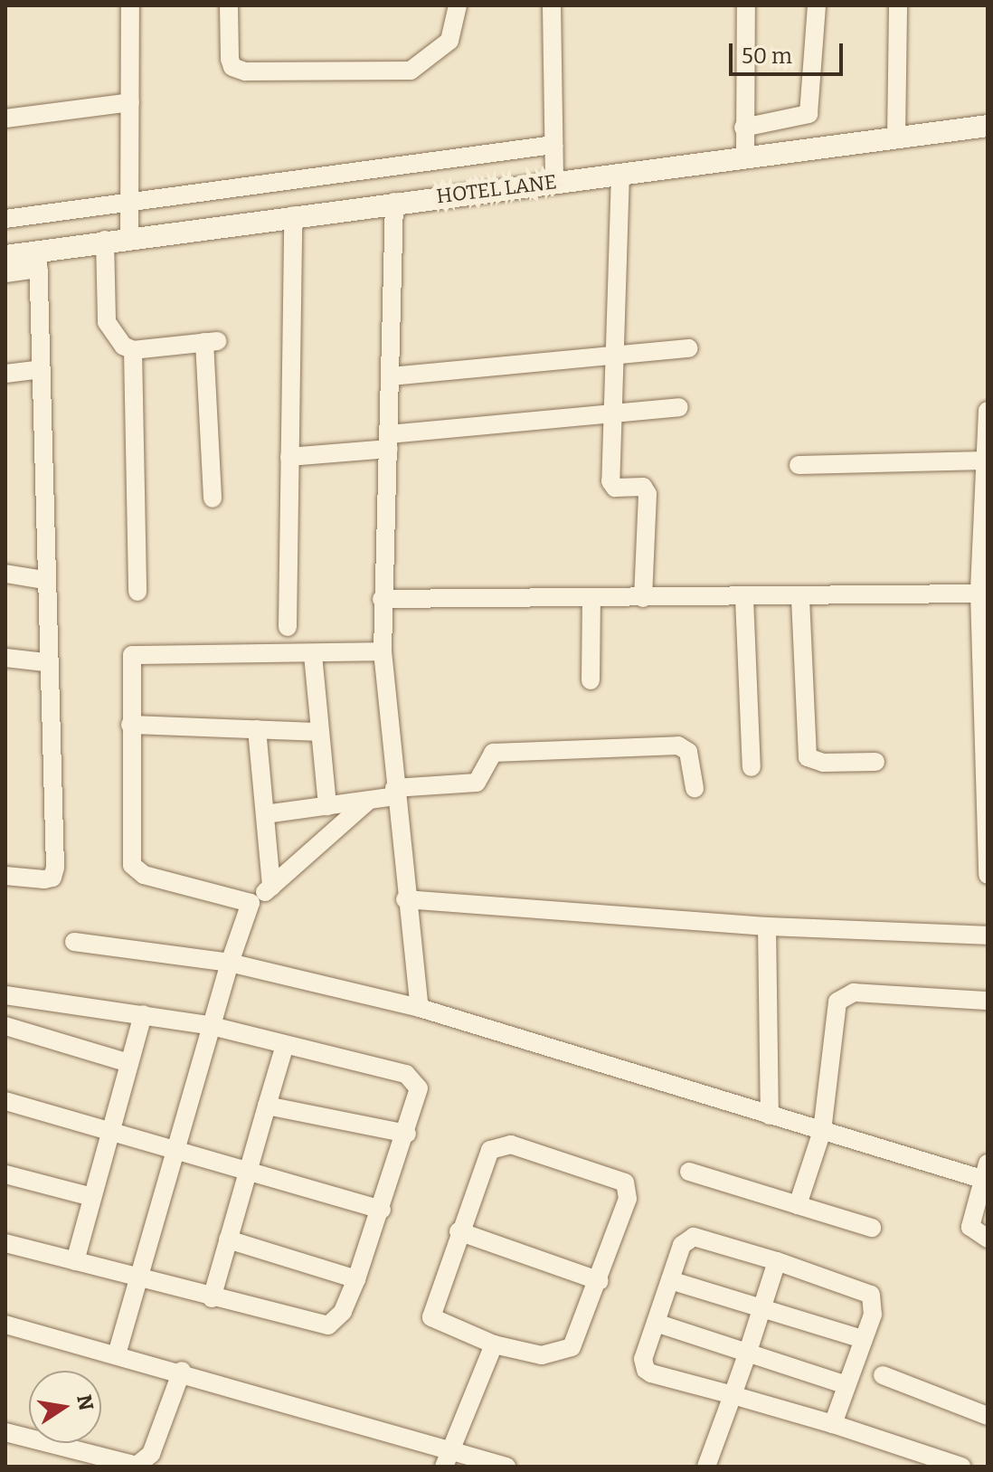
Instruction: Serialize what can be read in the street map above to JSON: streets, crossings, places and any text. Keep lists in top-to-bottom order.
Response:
{
  "streets": {
    "street": ["HOTEL LANE"]
  },
  "scale_bar": "50 m",
  "north": "right"
}
